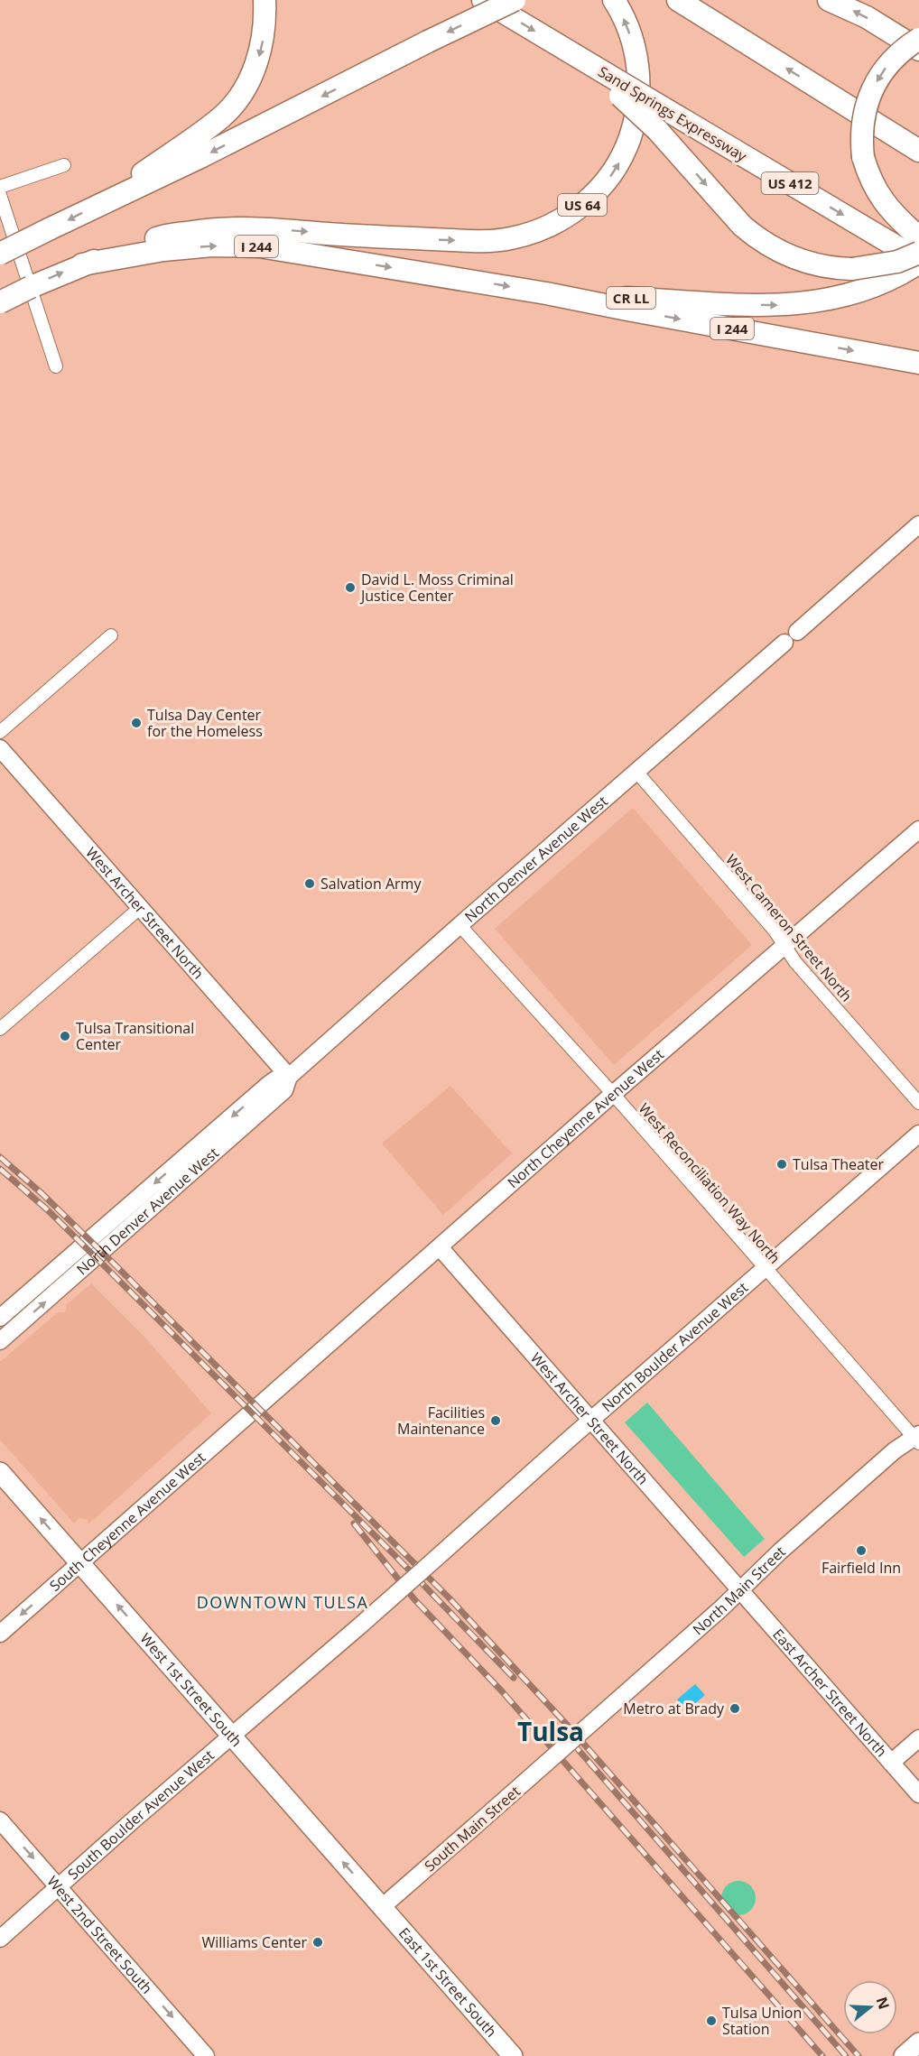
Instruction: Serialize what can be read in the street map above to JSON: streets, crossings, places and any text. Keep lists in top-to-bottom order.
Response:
{
  "streets": {
    "highway": [
      "Sand Springs Expressway",
      "US 412",
      "US 64",
      "I 244",
      "CR LL"
    ],
    "main road": ["West 1st Street South", "East 1st Street South"],
    "street": [
      "North Denver Avenue West",
      "West Archer Street North",
      "West Cameron Street North",
      "North Cheyenne Avenue West",
      "West Reconciliation Way North",
      "North Boulder Avenue West",
      "South Cheyenne Avenue West",
      "North Main Street",
      "East Archer Street North",
      "South Boulder Avenue West",
      "South Main Street",
      "West 2nd Street South"
    ]
  },
  "crossings": [
    ["Sand Springs Expressway", "CR LL"],
    ["US 64", "I 244"],
    ["I 244", "CR LL"],
    ["North Denver Avenue West", "West Archer Street North"],
    ["North Denver Avenue West", "West Cameron Street North"],
    ["North Denver Avenue West", "West Reconciliation Way North"],
    ["West Archer Street North", "North Cheyenne Avenue West"],
    ["West Archer Street North", "North Boulder Avenue West"],
    ["West Archer Street North", "North Main Street"],
    ["West Archer Street North", "East Archer Street North"],
    ["West Cameron Street North", "North Cheyenne Avenue West"],
    ["North Cheyenne Avenue West", "West Reconciliation Way North"],
    ["North Cheyenne Avenue West", "South Cheyenne Avenue West"],
    ["West Reconciliation Way North", "North Boulder Avenue West"],
    ["West Reconciliation Way North", "North Main Street"],
    ["North Boulder Avenue West", "South Boulder Avenue West"],
    ["South Cheyenne Avenue West", "West 1st Street South"],
    ["North Main Street", "East Archer Street North"],
    ["North Main Street", "South Main Street"],
    ["West 1st Street South", "South Boulder Avenue West"],
    ["West 1st Street South", "South Main Street"],
    ["West 1st Street South", "East 1st Street South"],
    ["South Boulder Avenue West", "West 2nd Street South"],
    ["South Main Street", "East 1st Street South"]
  ],
  "one_way": ["West 1st Street South", "West 2nd Street South"],
  "districts": ["DOWNTOWN TULSA", "Tulsa"],
  "places": [
    "David L. Moss Criminal Justice Center",
    "Tulsa Day Center for the Homeless",
    "Salvation Army",
    "Tulsa Transitional Center",
    "Tulsa Theater",
    "Facilities Maintenance",
    "Fairfield Inn",
    "Metro at Brady",
    "Williams Center",
    "Tulsa Union Station"
  ],
  "north": "right"
}
